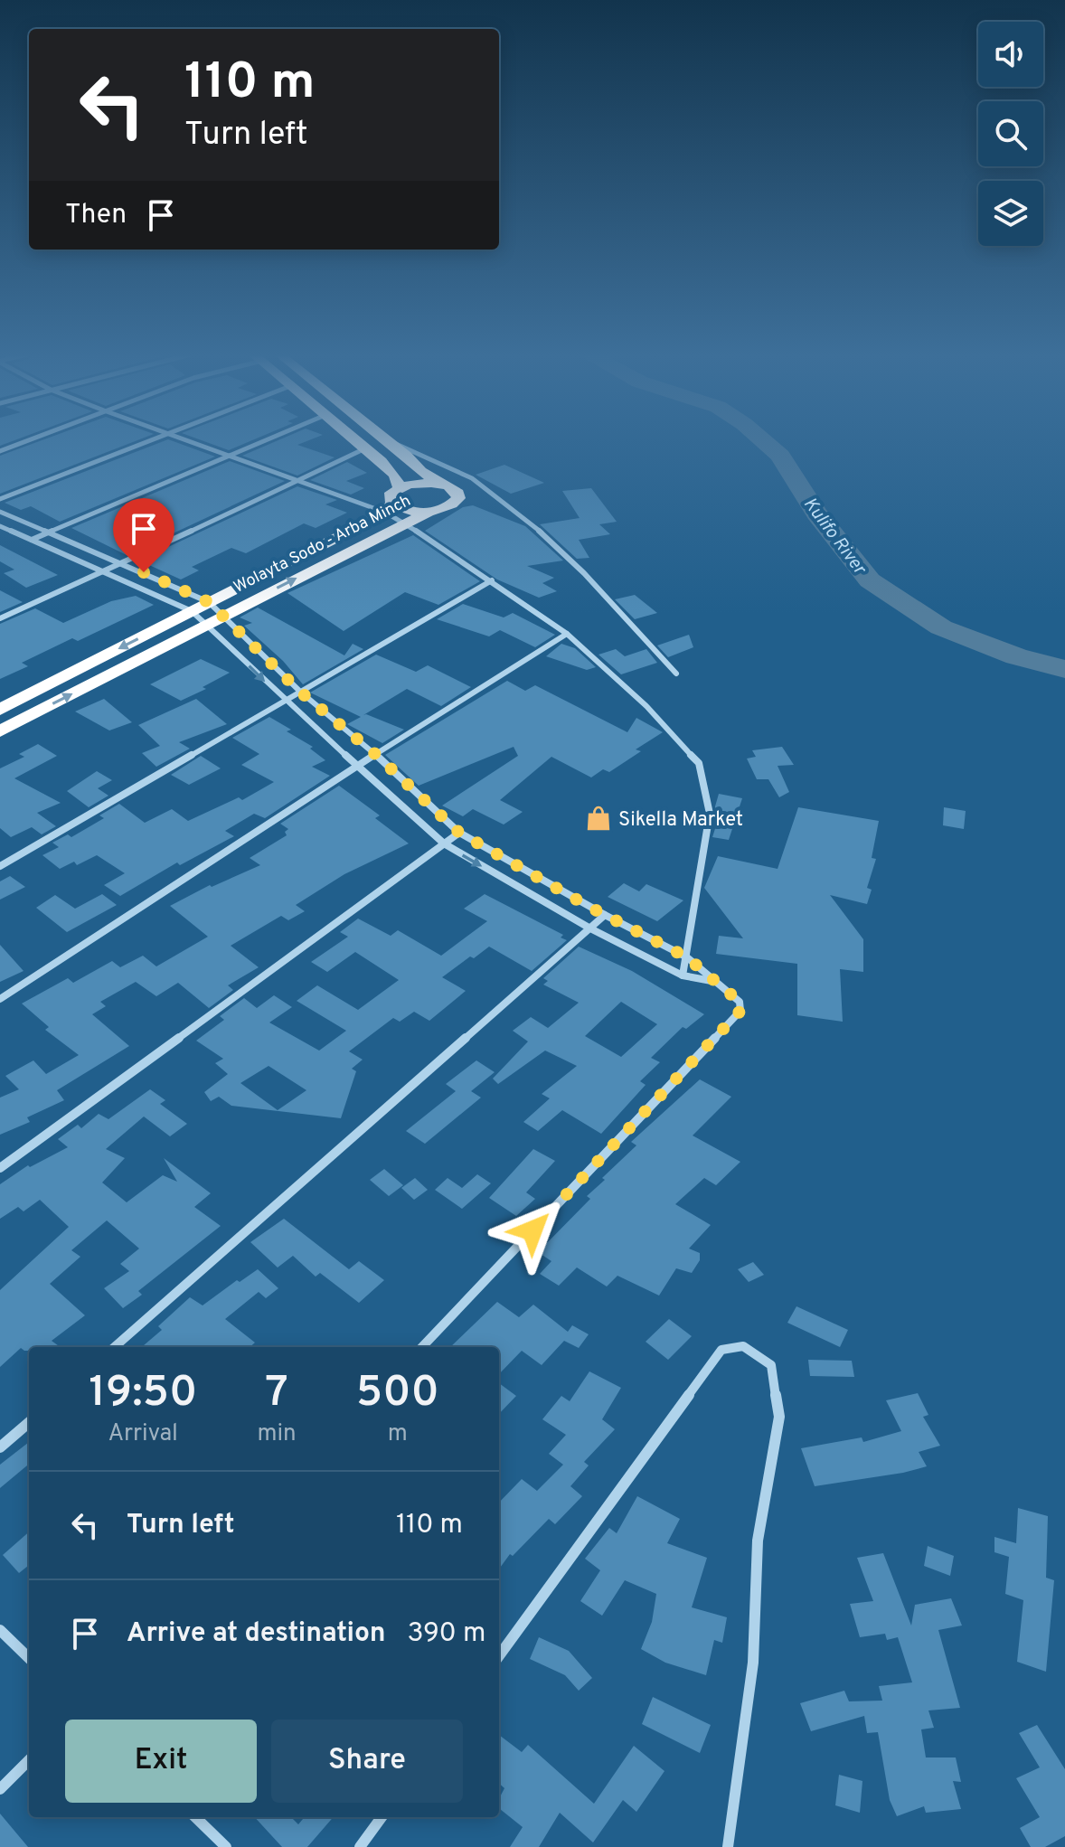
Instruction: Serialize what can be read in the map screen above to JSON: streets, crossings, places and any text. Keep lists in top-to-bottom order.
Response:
{
  "streets": {
    "highway": ["Wolayta Sodo - Arba Minch"]
  },
  "water": ["Kulifo River"],
  "places": {
    "shop": ["Sikella Market"]
  },
  "page": {
    "turn": ["110 m", "Turn left"],
    "then": "Then",
    "eta": [
      "19:50",
      "Arrival",
      "7",
      "min",
      "500",
      "m"
    ],
    "list": [
      {
        "name": "Turn left",
        "value": "110 m"
      },
      {
        "name": "Arrive at destination",
        "value": "390 m"
      }
    ],
    "buttons": ["Exit", "Share"]
  }
}
